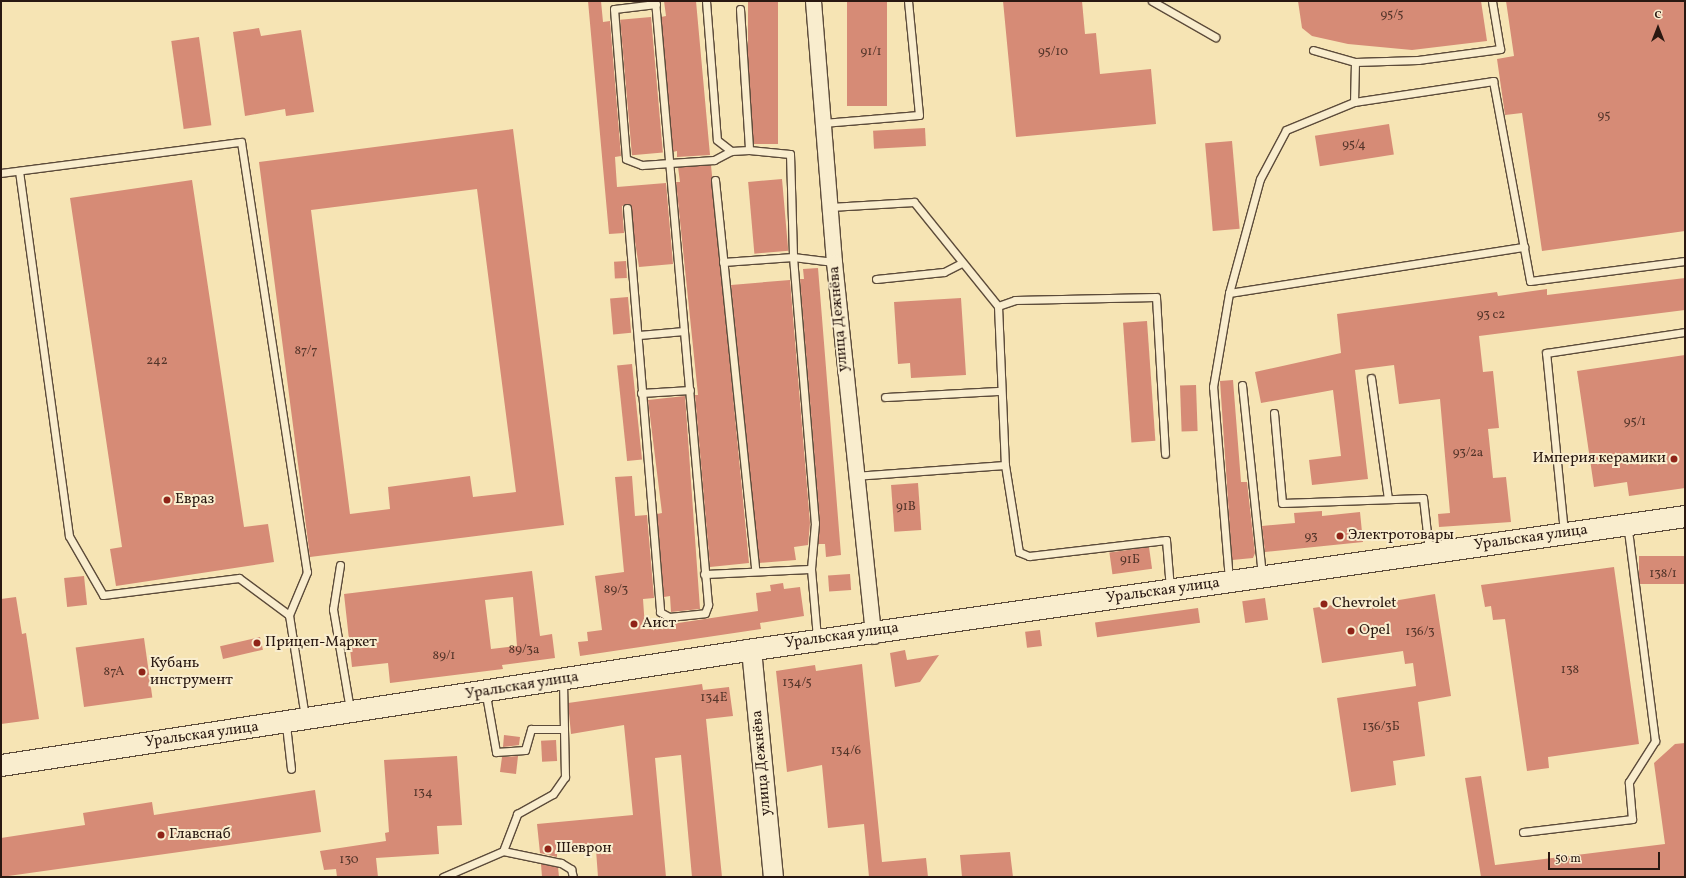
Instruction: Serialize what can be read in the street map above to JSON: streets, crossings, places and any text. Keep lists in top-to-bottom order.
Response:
{
  "streets": {
    "main road": ["Уральская улица"],
    "street": ["улица Дежнёва"]
  },
  "crossings": [
    ["улица Дежнёва", "Уральская улица"]
  ],
  "places": [
    "Империя керамики",
    "Евраз",
    "Электротовары",
    "Chevrolet",
    "Аист",
    "Opel",
    "Прицеп-Маркет",
    "Кубань инструмент",
    "Главснаб",
    "Шеврон"
  ],
  "house_numbers": [
    "95/5",
    "91/1",
    "95/10",
    "95",
    "95/4",
    "93 с2",
    "87/7",
    "242",
    "95/1",
    "93/2а",
    "91В",
    "93",
    "91Б",
    "138/1",
    "89/3",
    "136/3",
    "89/3а",
    "89/1",
    "138",
    "87А",
    "134/5",
    "134Е",
    "136/3Б",
    "134/6",
    "134",
    "130"
  ],
  "scale_bar": "50 m",
  "north": "top"
}
